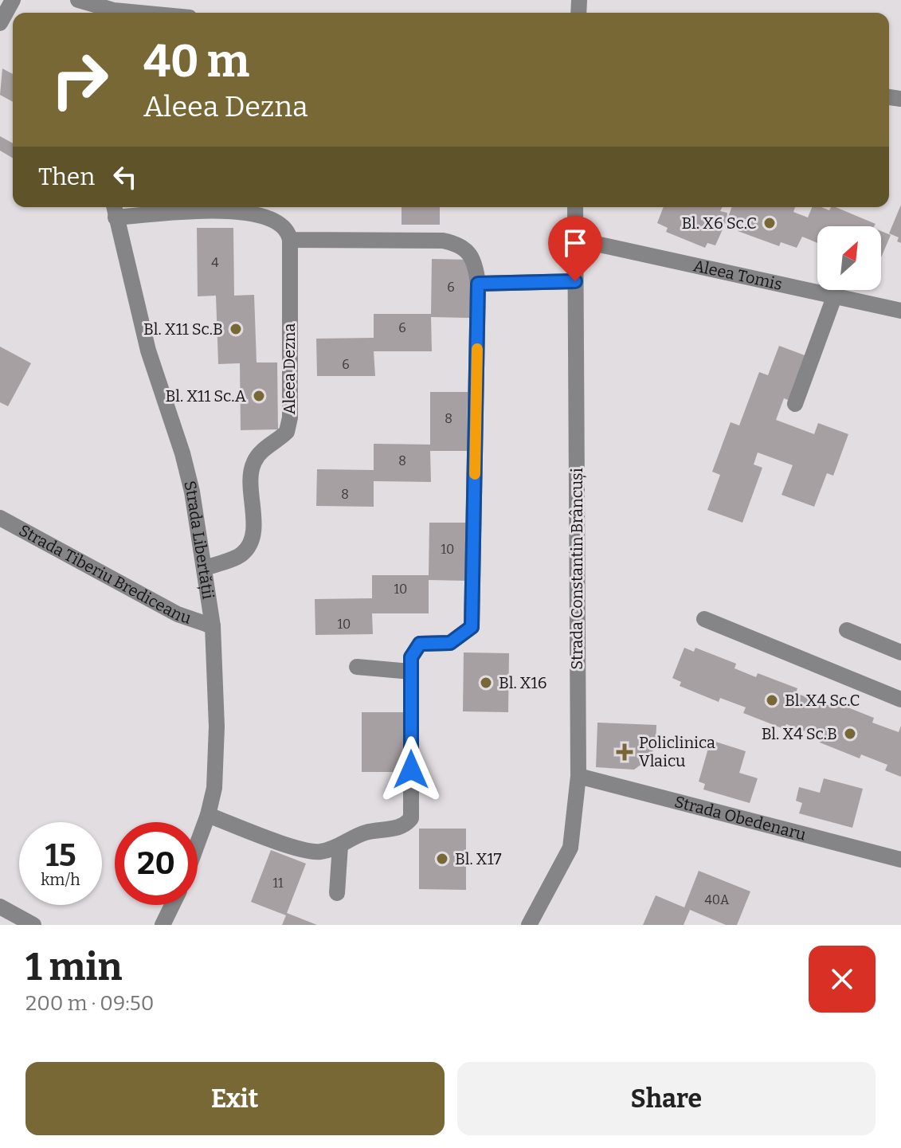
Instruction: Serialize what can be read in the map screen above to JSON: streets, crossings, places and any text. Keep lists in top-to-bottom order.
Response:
{
  "streets": {
    "street": [
      "Aleea Tomis",
      "Aleea Dezna",
      "Strada Libertății",
      "Strada Constantin Brâncuși",
      "Strada Tiberiu Brediceanu",
      "Strada Obedenaru"
    ]
  },
  "crossings": [
    ["Aleea Tomis", "Strada Constantin Brâncuși"],
    ["Aleea Dezna", "Strada Libertății"],
    ["Strada Libertății", "Strada Tiberiu Brediceanu"],
    ["Strada Constantin Brâncuși", "Strada Obedenaru"]
  ],
  "places": {
    "other": [
      "Bl. X6 Sc.C",
      "Bl. X11 Sc.B",
      "Bl. X11 Sc.A",
      "Bl. X16",
      "Bl. X4 Sc.C",
      "Bl. X4 Sc.B",
      "Bl. X17"
    ],
    "health": ["Policlinica Vlaicu"]
  },
  "house_numbers": [
    "4",
    "6",
    "6",
    "6",
    "8",
    "8",
    "8",
    "10",
    "10",
    "10",
    "11",
    "40A"
  ],
  "north": "top right",
  "page": {
    "turn": ["40 m", "Aleea Dezna"],
    "then": "Then",
    "speed": "15 km/h",
    "limit": "20",
    "heading": ["1 min", "200 m · 09:50"],
    "buttons": ["Exit", "Share"]
  }
}
